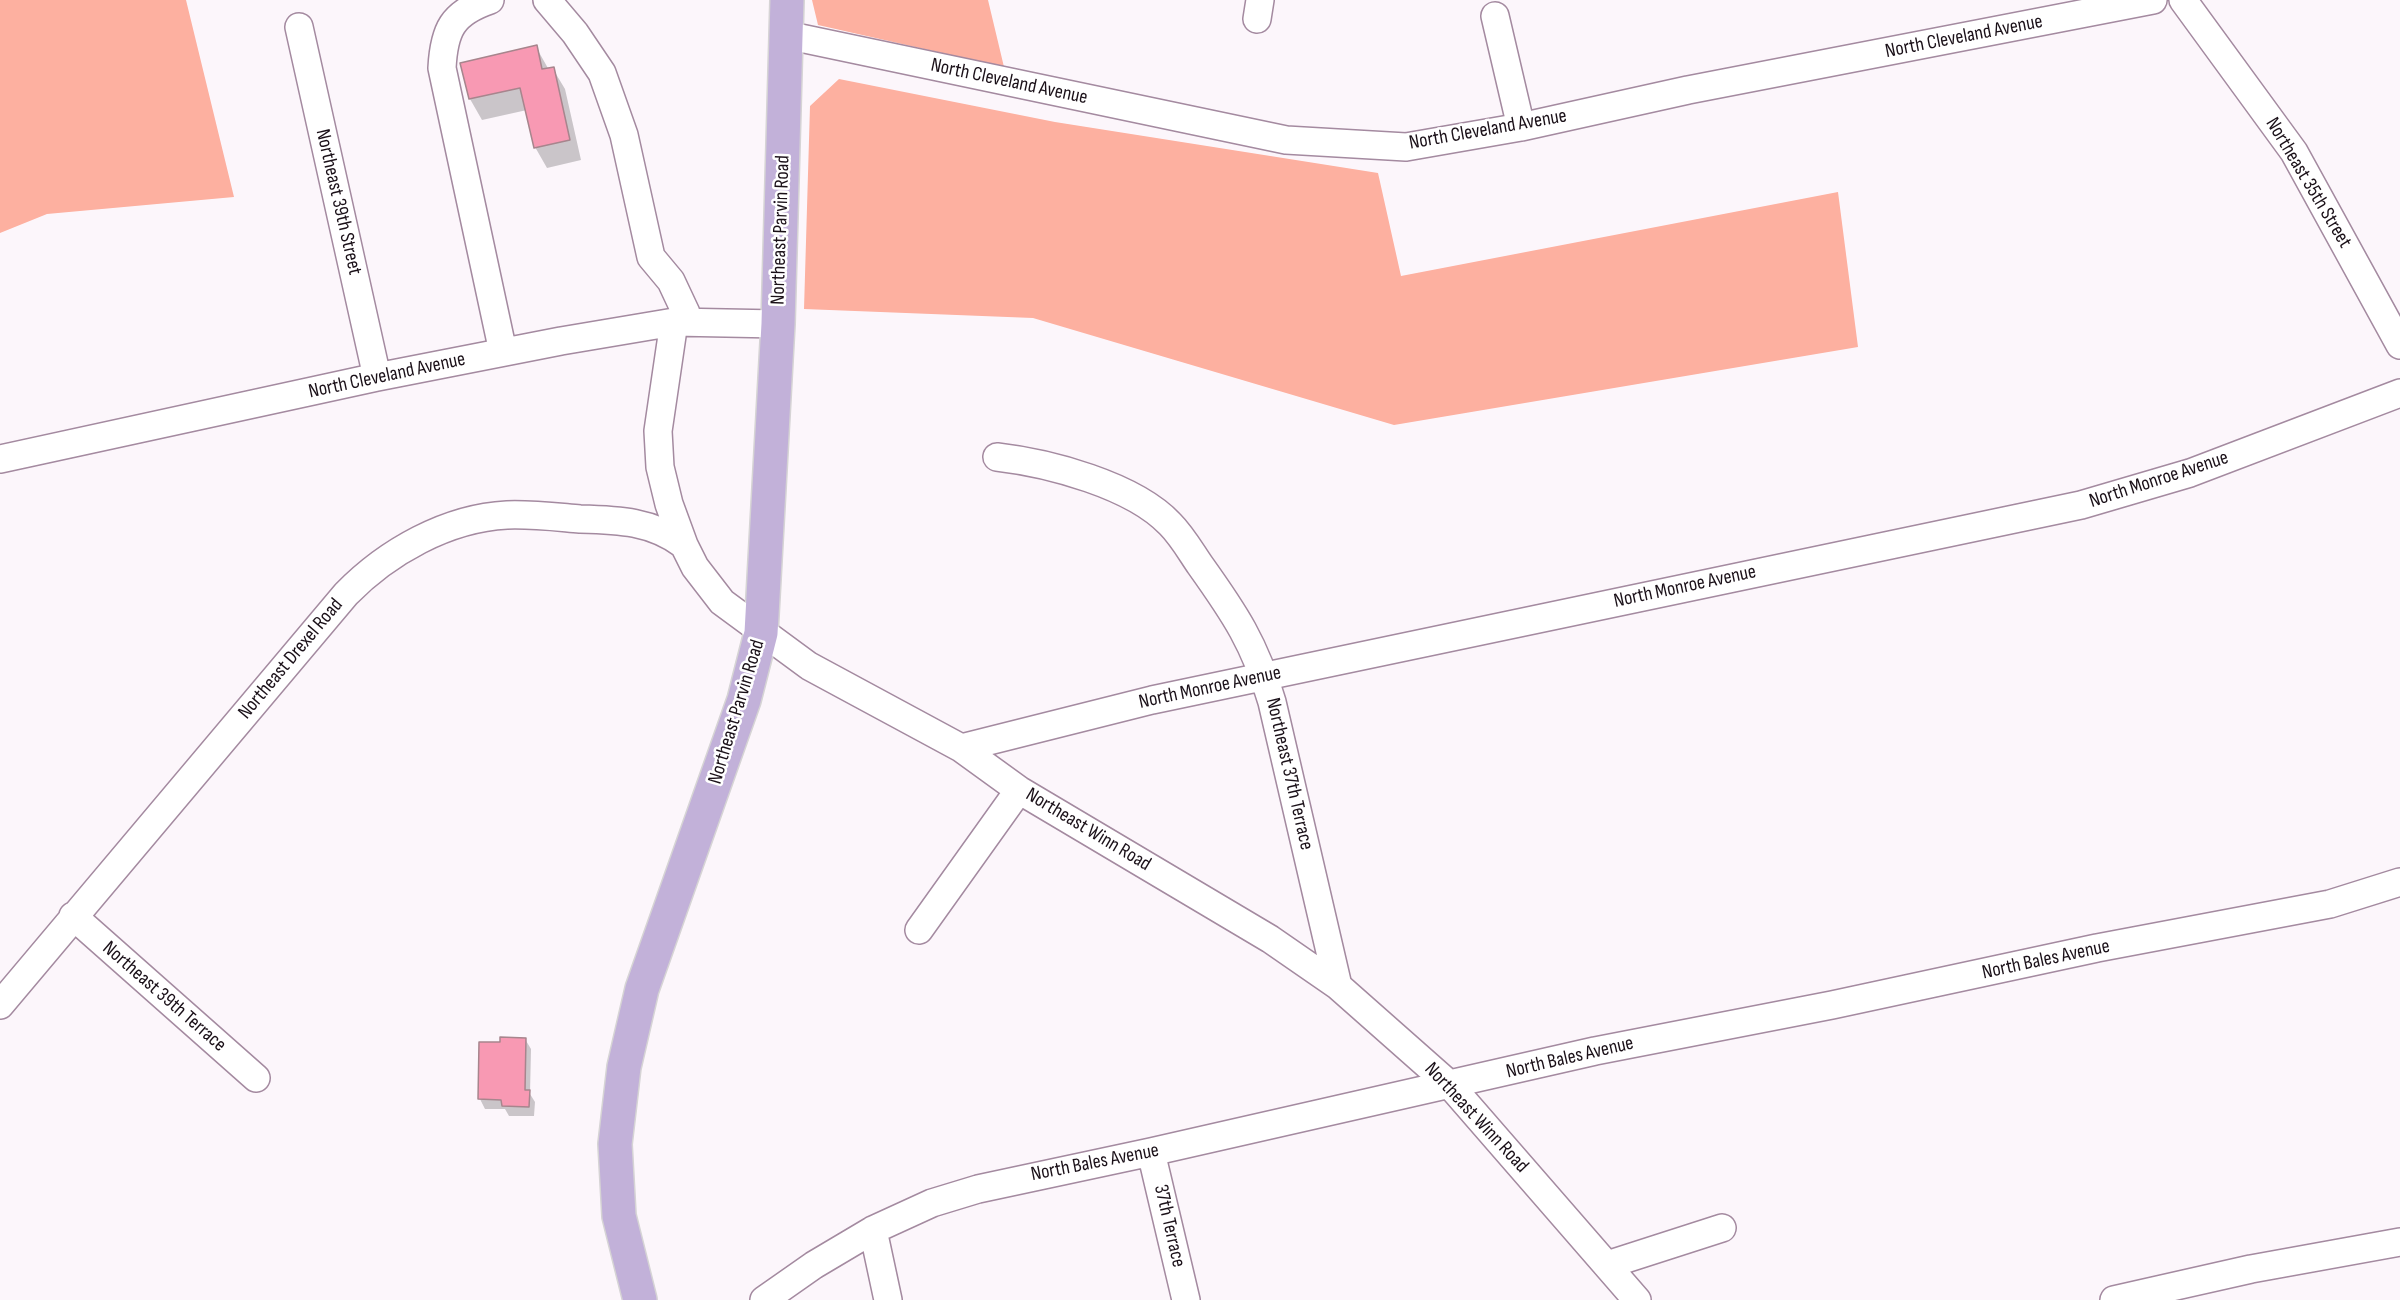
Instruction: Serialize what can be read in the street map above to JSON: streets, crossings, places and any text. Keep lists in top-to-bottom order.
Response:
{
  "streets": {
    "main road": ["Northeast Parvin Road"],
    "street": [
      "North Cleveland Avenue",
      "Northeast 35th Street",
      "Northeast 39th Street",
      "North Monroe Avenue",
      "Northeast Drexel Road",
      "Northeast 37th Terrace",
      "Northeast Winn Road",
      "North Bales Avenue",
      "Northeast 39th Terrace",
      "37th Terrace"
    ]
  },
  "crossings": [
    ["North Cleveland Avenue", "Northeast 39th Street"],
    ["North Cleveland Avenue", "Northeast Parvin Road"],
    ["North Cleveland Avenue", "Northeast Winn Road"],
    ["Northeast Parvin Road", "Northeast Winn Road"],
    ["North Monroe Avenue", "Northeast 37th Terrace"],
    ["North Monroe Avenue", "Northeast Winn Road"],
    ["Northeast Drexel Road", "Northeast Winn Road"],
    ["Northeast Drexel Road", "Northeast 39th Terrace"],
    ["Northeast 37th Terrace", "Northeast Winn Road"],
    ["Northeast Winn Road", "North Bales Avenue"],
    ["North Bales Avenue", "37th Terrace"]
  ]
}
